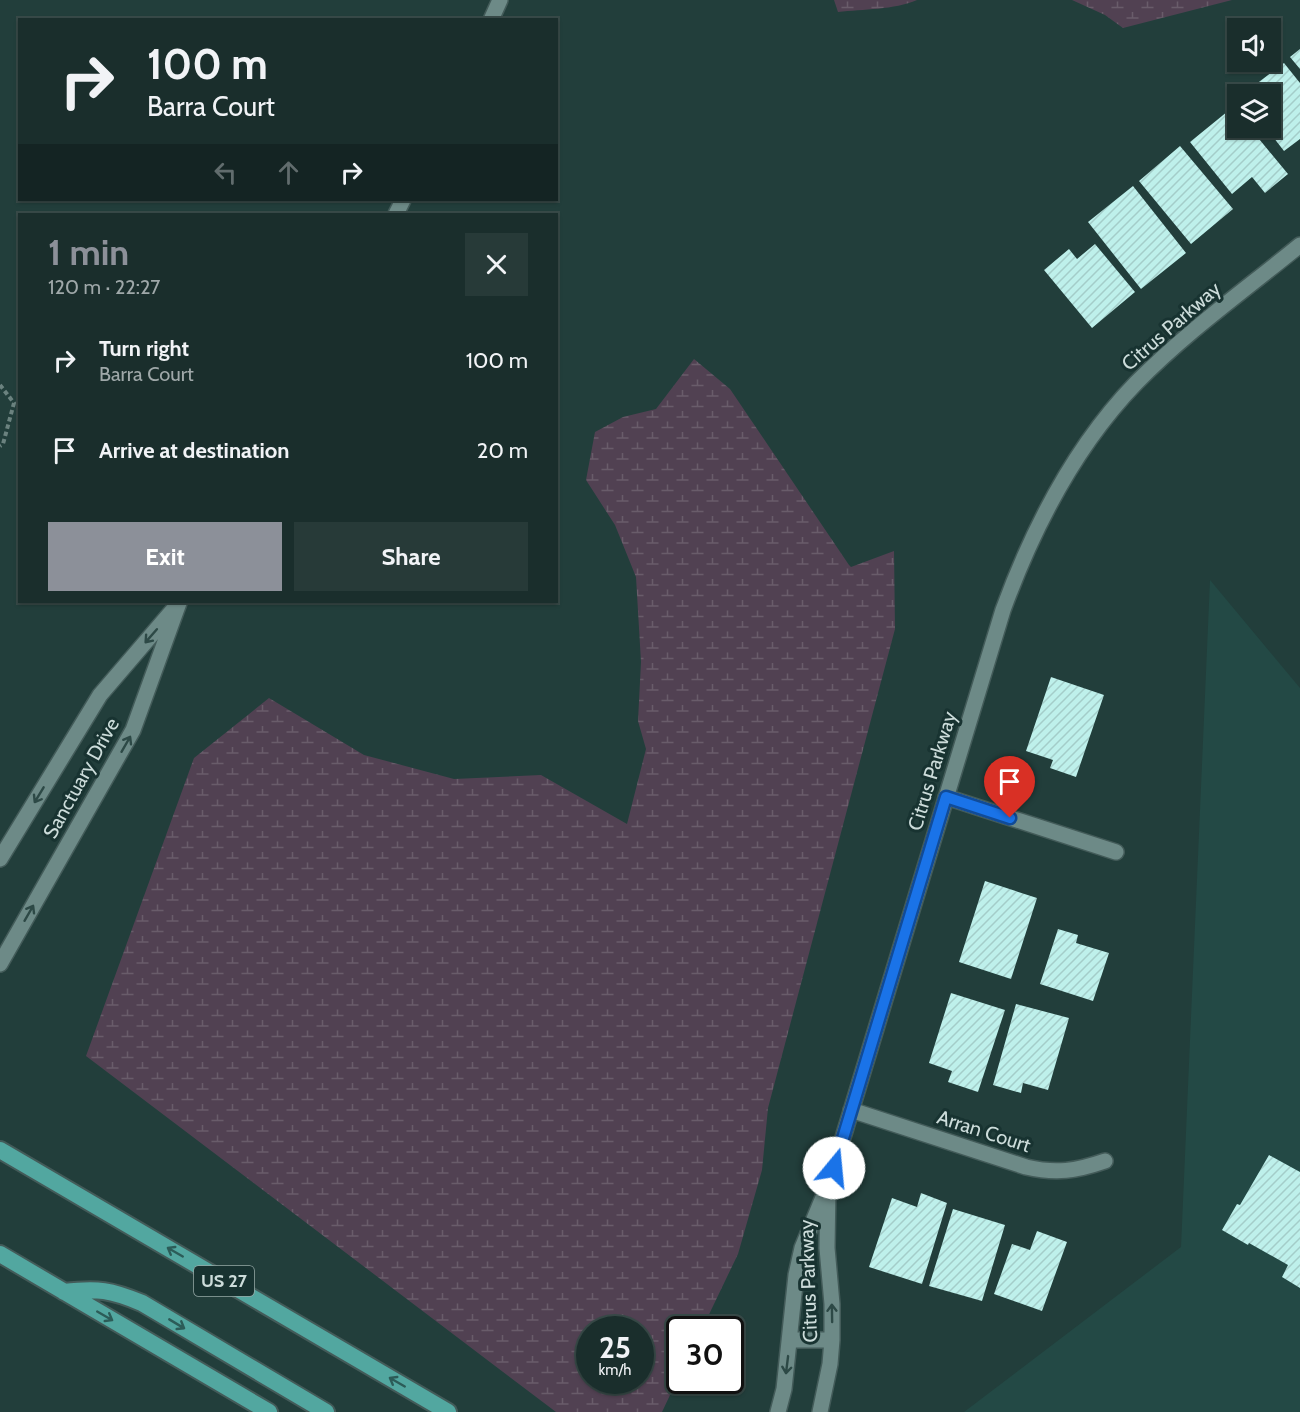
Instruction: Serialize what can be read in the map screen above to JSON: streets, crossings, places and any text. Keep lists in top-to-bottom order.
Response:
{
  "streets": {
    "highway": ["US 27"],
    "street": ["Citrus Parkway", "Sanctuary Drive", "Arran Court"]
  },
  "crossings": [
    ["Citrus Parkway", "Arran Court"]
  ],
  "page": {
    "turn": ["100 m", "Barra Court"],
    "heading": ["1 min", "120 m · 22:27"],
    "list": [
      {
        "name": "Turn right",
        "note": "Barra Court",
        "value": "100 m"
      },
      {
        "name": "Arrive at destination",
        "value": "20 m"
      }
    ],
    "buttons": ["Exit", "Share"],
    "speed": "25 km/h",
    "limit": "30"
  }
}
